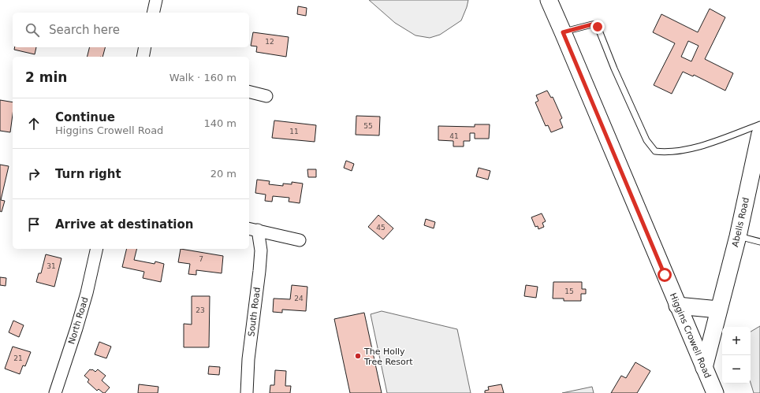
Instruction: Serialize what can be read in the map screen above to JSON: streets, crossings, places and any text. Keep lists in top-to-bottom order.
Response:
{
  "streets": {
    "main road": ["Abells Road", "Higgins Crowell Road"],
    "street": ["South Road", "North Road"]
  },
  "crossings": [
    ["Abells Road", "Higgins Crowell Road"]
  ],
  "places": ["The Holly Tree Resort"],
  "house_numbers": [
    "12",
    "55",
    "11",
    "41",
    "45",
    "7",
    "31",
    "15",
    "24",
    "23",
    "21"
  ],
  "page": {
    "search": "Search here",
    "heading": ["2 min", "Walk · 160 m"],
    "list": [
      ["Continue", "Higgins Crowell Road", "140 m"],
      ["Turn right", "20 m"],
      "Arrive at destination"
    ],
    "map_buttons": ["+", "−"]
  }
}
